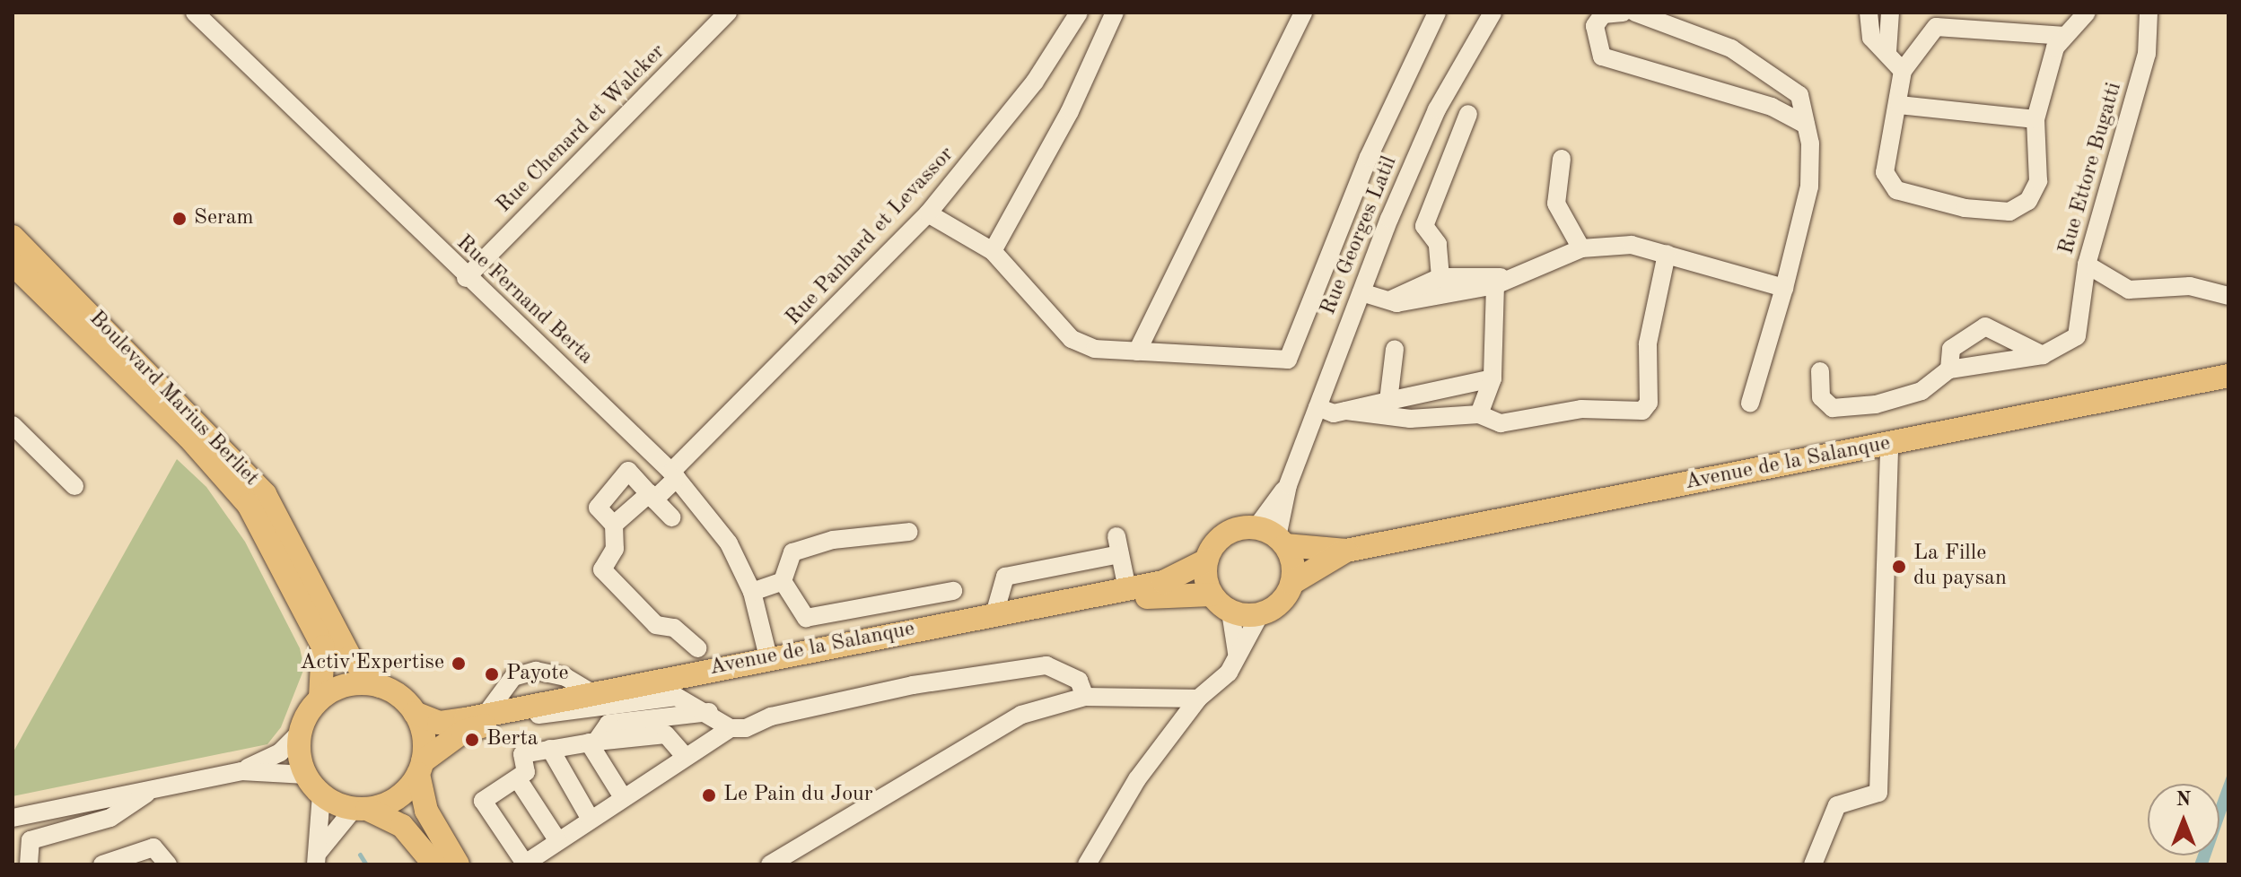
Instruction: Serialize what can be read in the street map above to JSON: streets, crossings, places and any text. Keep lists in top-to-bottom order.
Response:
{
  "streets": {
    "main road": ["Boulevard Marius Berliet", "Avenue de la Salanque"],
    "street": [
      "Rue Chenard et Walcker",
      "Rue Ettore Bugatti",
      "Rue Georges Latil",
      "Rue Panhard et Levassor",
      "Rue Fernand Berta"
    ]
  },
  "crossings": [
    ["Rue Chenard et Walcker", "Rue Fernand Berta"],
    ["Rue Georges Latil", "Avenue de la Salanque"],
    ["Rue Panhard et Levassor", "Rue Fernand Berta"],
    ["Rue Fernand Berta", "Avenue de la Salanque"],
    ["Boulevard Marius Berliet", "Avenue de la Salanque"]
  ],
  "places": [
    "Seram",
    "La Fille du paysan",
    "Activ'Expertise",
    "Payote",
    "Berta",
    "Le Pain du Jour"
  ],
  "north": "top"
}
